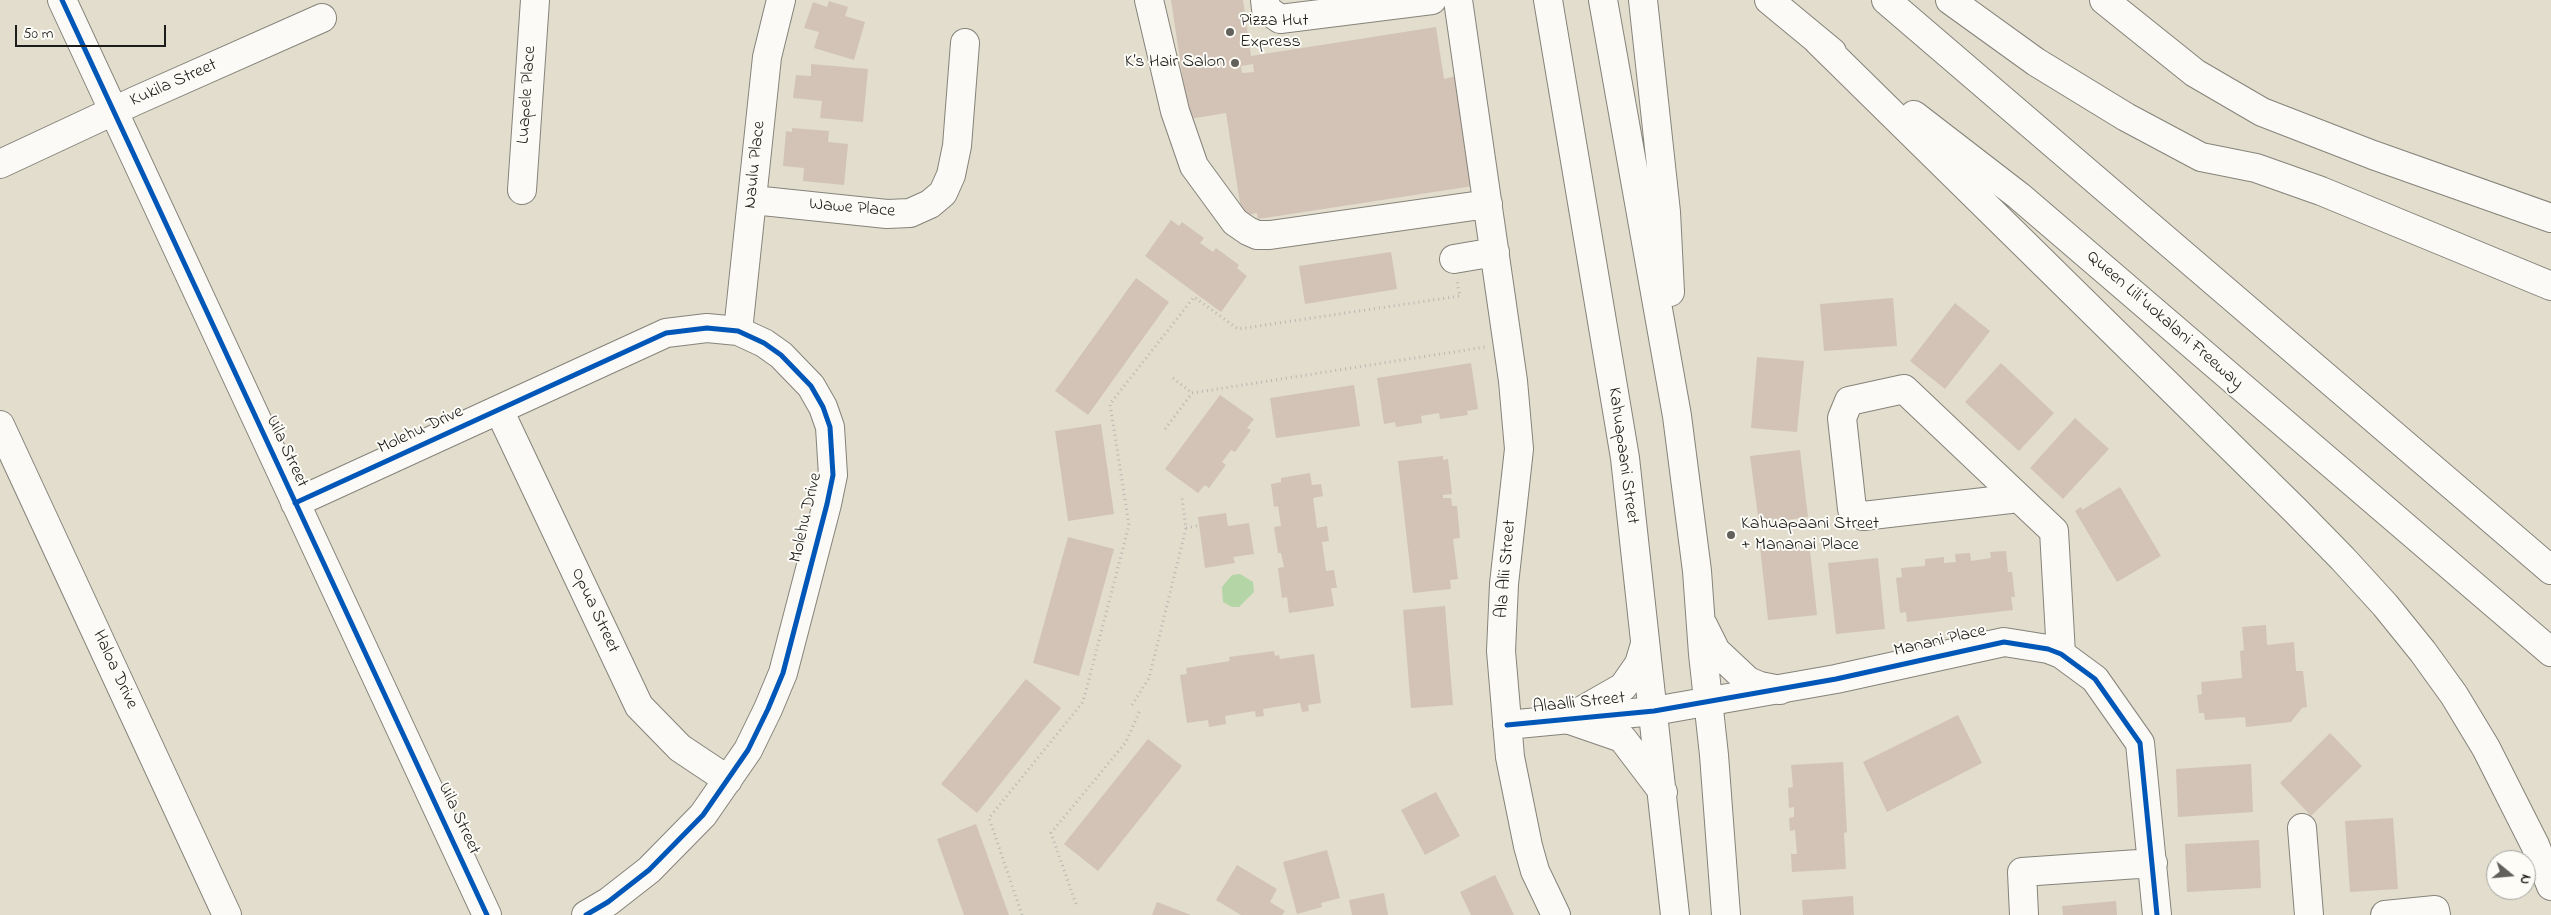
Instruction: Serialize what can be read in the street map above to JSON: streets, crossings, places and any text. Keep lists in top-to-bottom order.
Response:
{
  "streets": {
    "main road": [
      "Kukila Street",
      "Luapele Place",
      "Naulu Place",
      "Wawe Place",
      "Queen Liliʻuokalani Freeway",
      "Molehu Drive",
      "Uila Street",
      "Kahuapaani Street",
      "Ala Alii Street",
      "Opua Street",
      "Manani Place",
      "Haloa Drive",
      "Alaalli Street"
    ]
  },
  "crossings": [
    ["Kukila Street", "Uila Street"],
    ["Naulu Place", "Wawe Place"],
    ["Naulu Place", "Molehu Drive"],
    ["Molehu Drive", "Uila Street"],
    ["Molehu Drive", "Opua Street"],
    ["Kahuapaani Street", "Manani Place"],
    ["Kahuapaani Street", "Alaalli Street"],
    ["Ala Alii Street", "Alaalli Street"],
    ["Manani Place", "Alaalli Street"]
  ],
  "places": ["Pizza Hut Express", "K’s Hair Salon", "Kahuapaani Street + Mananai Place"],
  "scale_bar": "50 m",
  "north": "right"
}
